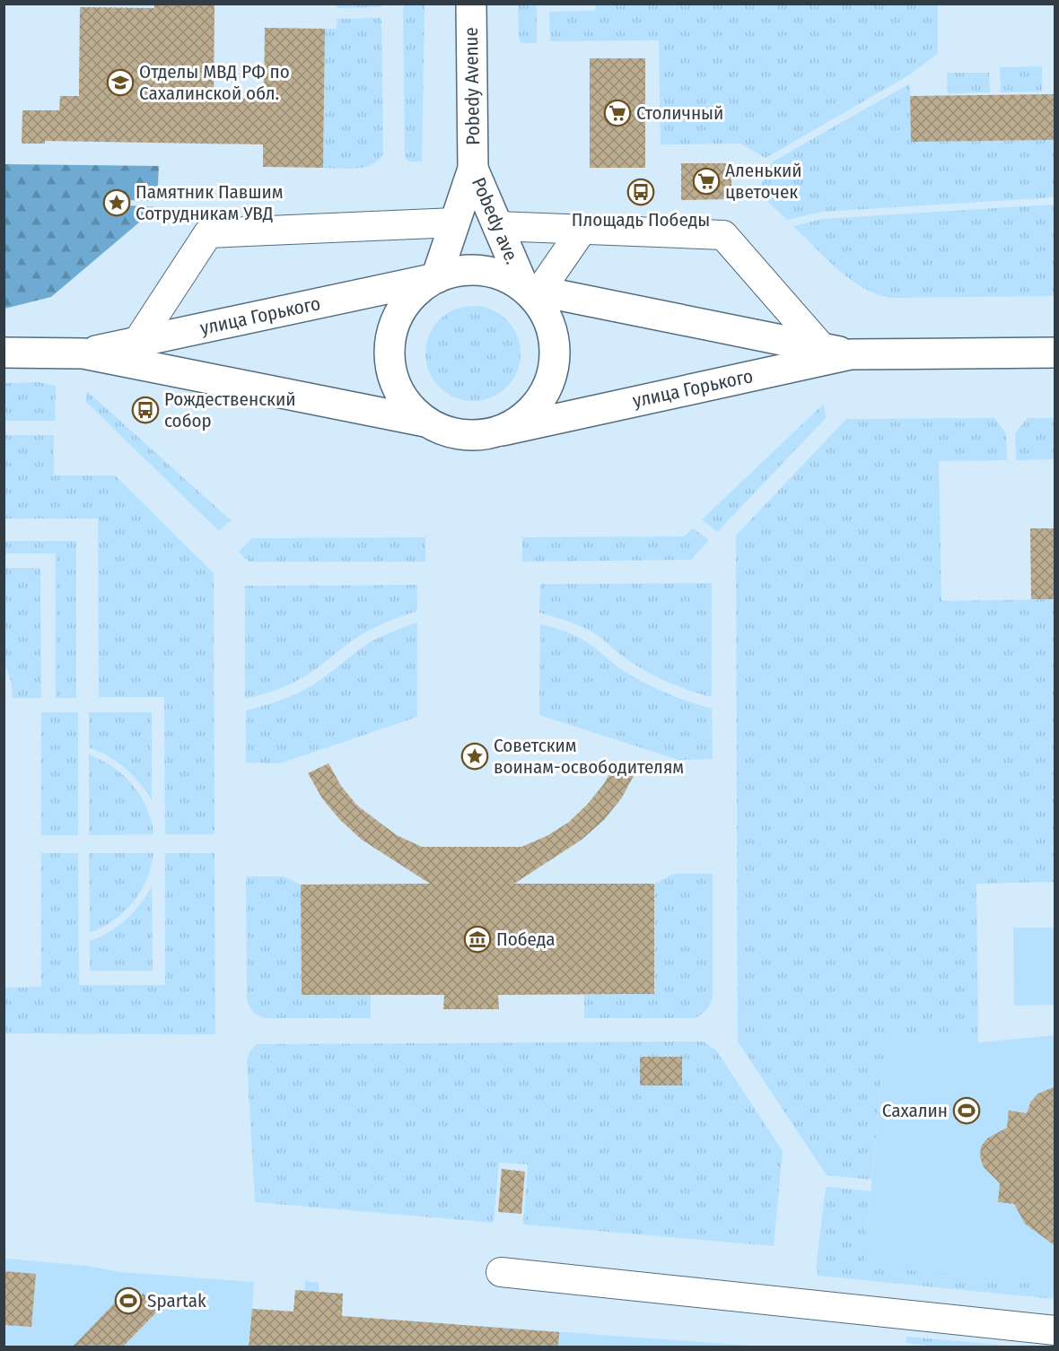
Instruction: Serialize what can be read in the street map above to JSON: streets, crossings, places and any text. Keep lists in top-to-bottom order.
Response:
{
  "streets": {
    "main road": ["Pobedy Avenue", "Pobedy ave.", "улица Горького"]
  },
  "crossings": [
    ["Pobedy Avenue", "Pobedy ave."],
    ["Pobedy ave.", "улица Горького"]
  ],
  "places": {
    "school or university": ["Отделы МВД РФ по Сахалинской обл."],
    "supermarket": ["Столичный", "Аленький цветочек"],
    "bus stop": ["Площадь Победы", "Рождественский собор"],
    "place": ["Памятник Павшим Сотрудникам УВД", "Советским воинам-освободителям"],
    "museum": ["Победа"],
    "sports": ["Сахалин", "Spartak"]
  }
}
